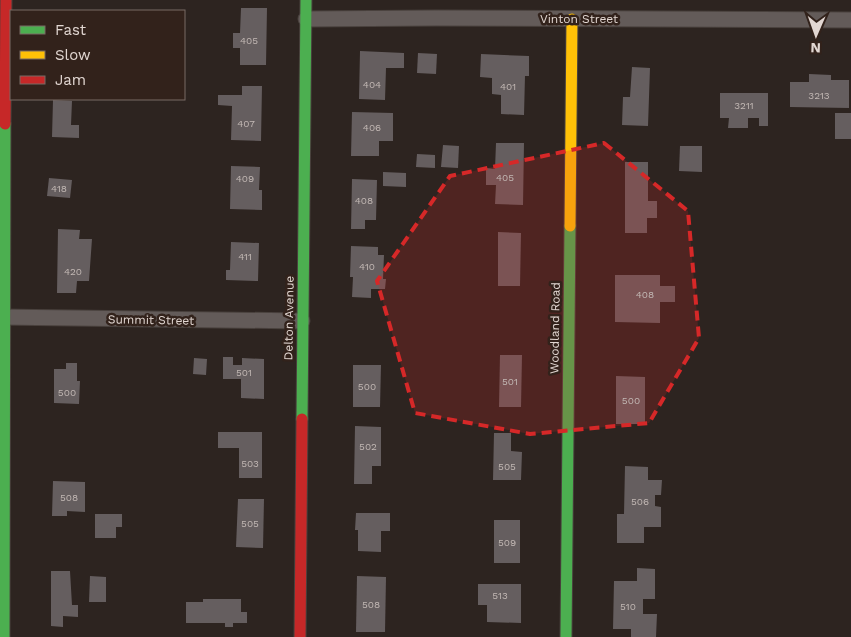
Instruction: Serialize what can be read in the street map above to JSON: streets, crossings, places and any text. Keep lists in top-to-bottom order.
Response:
{
  "streets": {
    "street": [
      "Vinton Street",
      "Delton Avenue",
      "Summit Street",
      "Woodland Road"
    ]
  },
  "crossings": [
    ["Vinton Street", "Delton Avenue"],
    ["Vinton Street", "Woodland Road"],
    ["Delton Avenue", "Summit Street"]
  ],
  "house_numbers": [
    "405",
    "404",
    "401",
    "3213",
    "3211",
    "407",
    "406",
    "405",
    "409",
    "418",
    "408",
    "411",
    "410",
    "420",
    "408",
    "501",
    "501",
    "500",
    "500",
    "500",
    "502",
    "503",
    "505",
    "508",
    "506",
    "505",
    "509",
    "513",
    "508",
    "510"
  ],
  "legend": ["Fast", "Slow", "Jam"],
  "north": "bottom"
}
